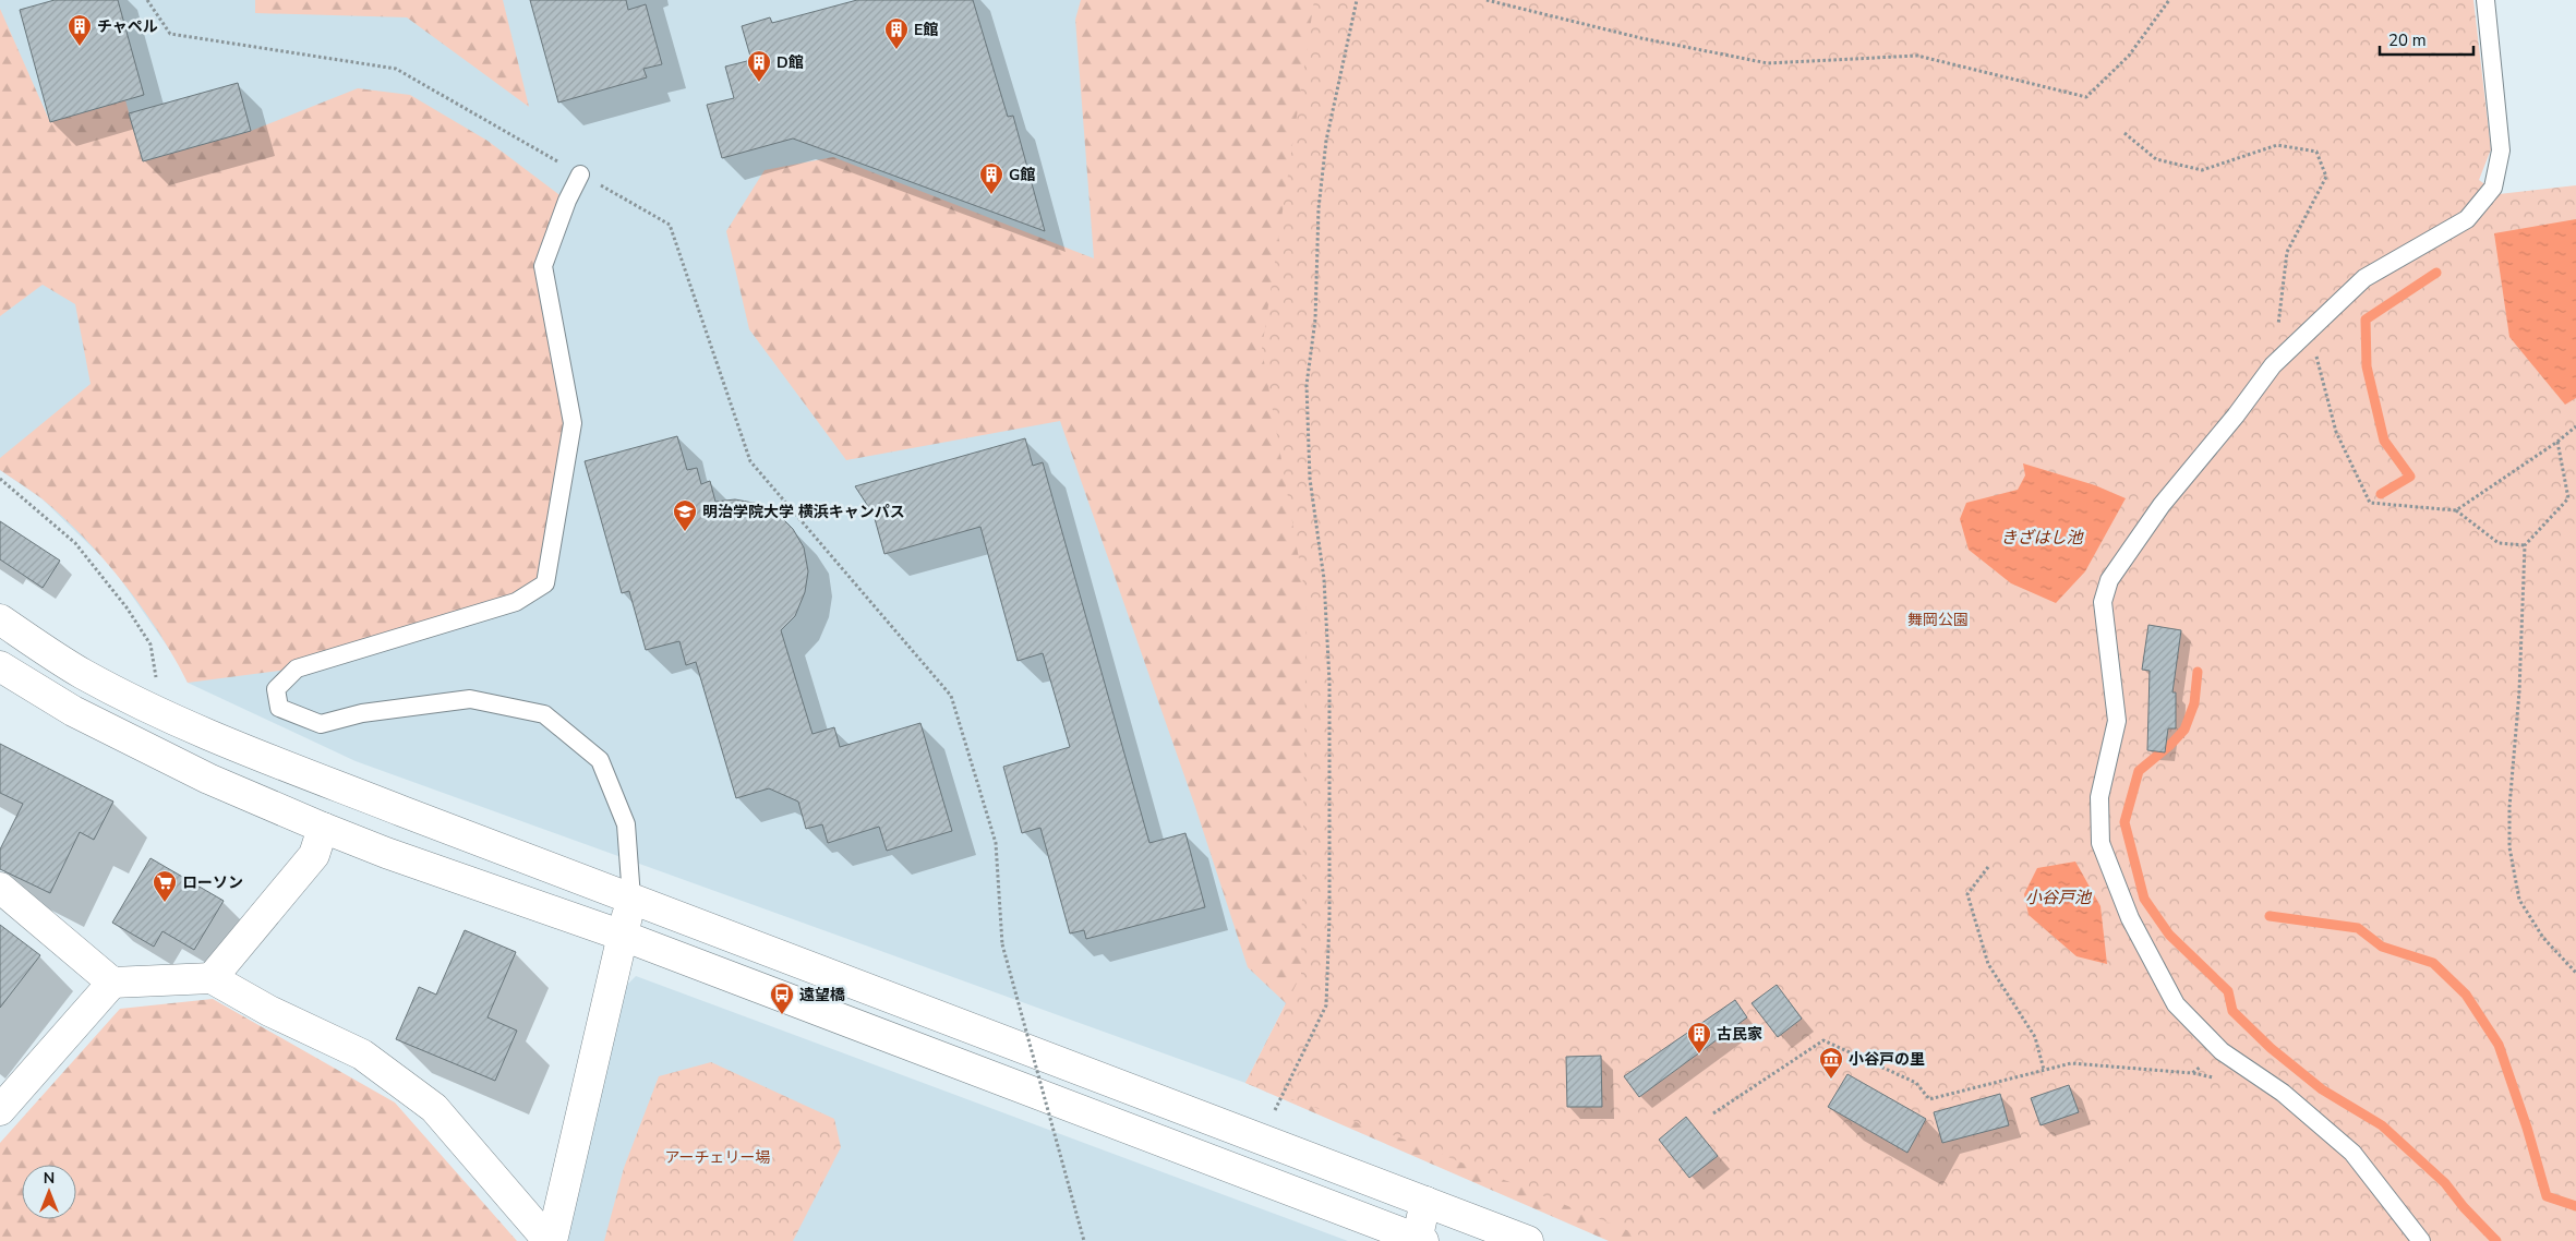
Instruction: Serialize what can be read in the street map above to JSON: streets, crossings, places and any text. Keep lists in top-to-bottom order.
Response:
{
  "water": ["きざはし池", "小谷戸池"],
  "parks": ["舞岡公園", "アーチェリー場"],
  "places": {
    "building": [
      "チャペル",
      "E館",
      "D館",
      "G館",
      "古民家"
    ],
    "school or university": ["明治学院大学 横浜キャンパス"],
    "supermarket": ["ローソン"],
    "bus stop": ["遠望橋"],
    "museum": ["小谷戸の里"]
  },
  "scale_bar": "20 m",
  "north": "top"
}
